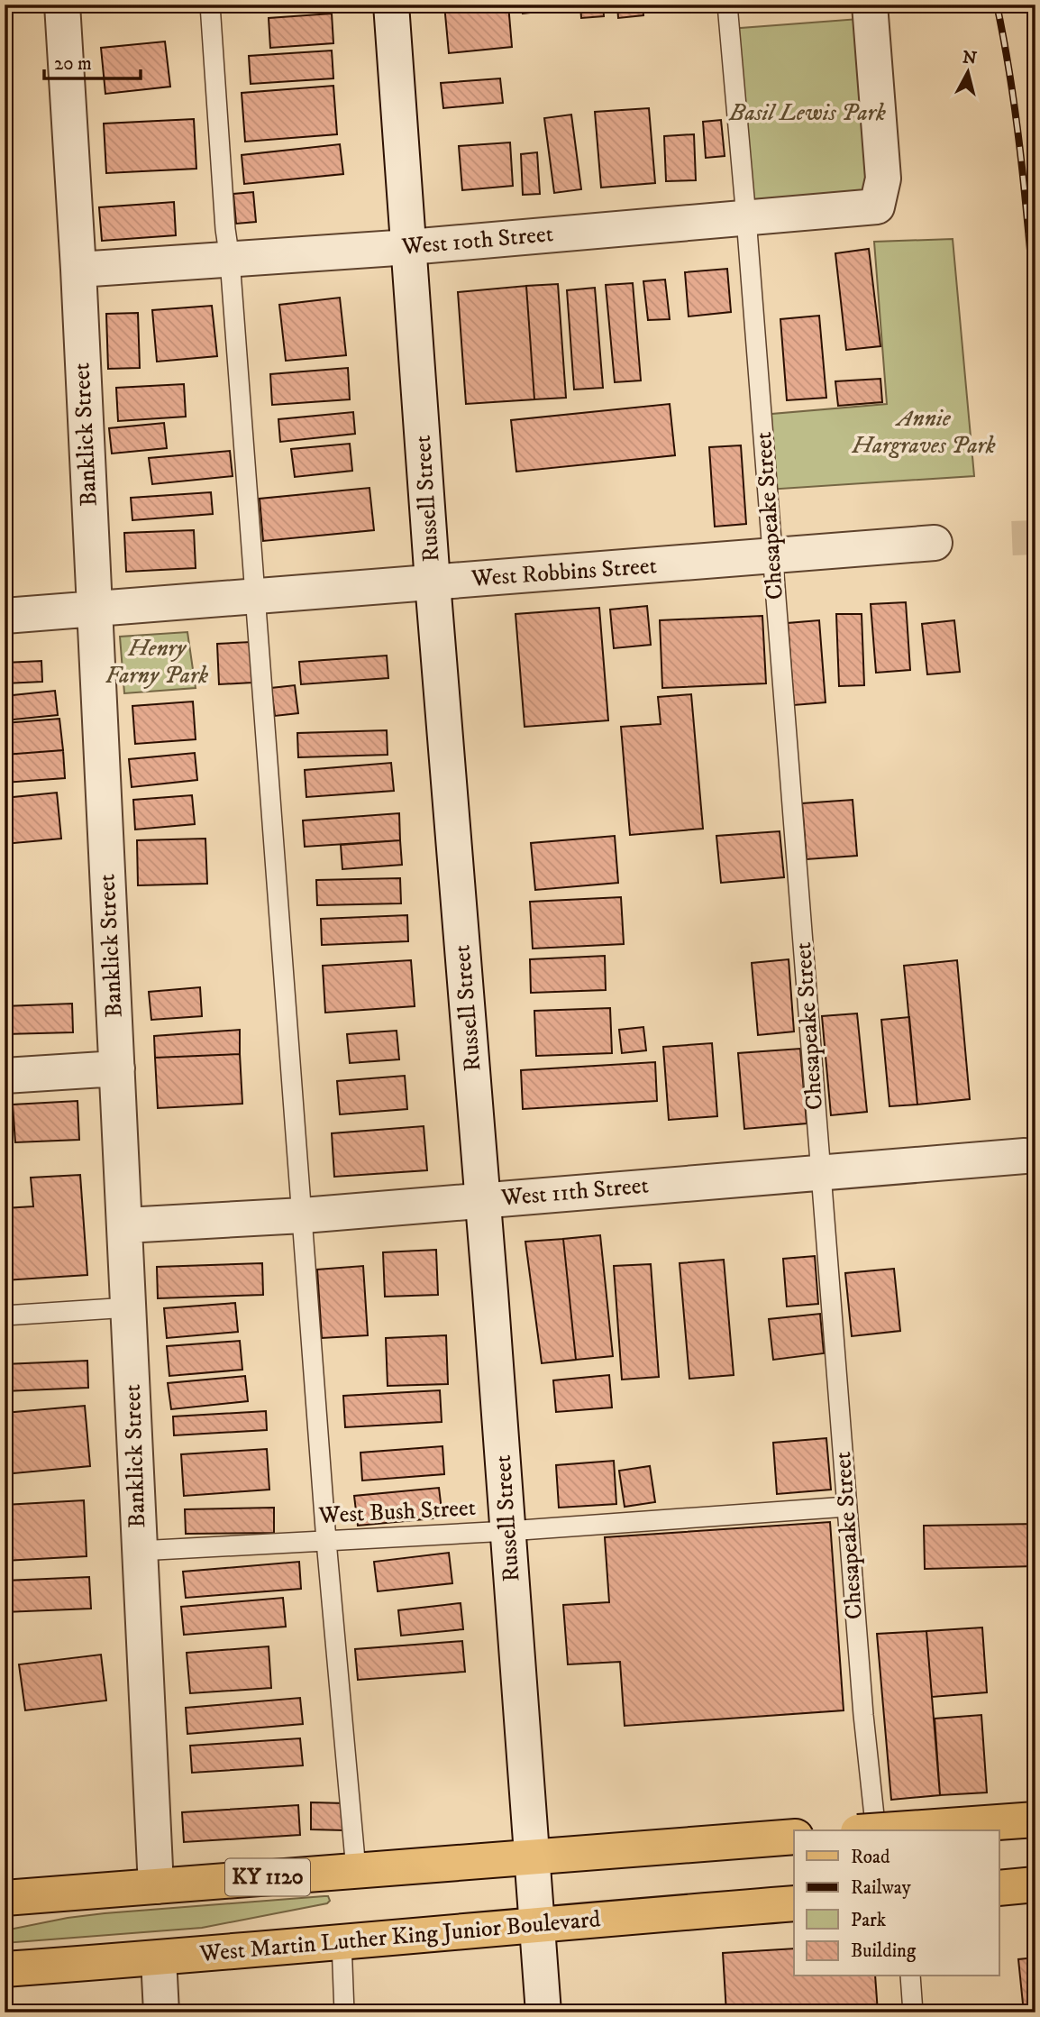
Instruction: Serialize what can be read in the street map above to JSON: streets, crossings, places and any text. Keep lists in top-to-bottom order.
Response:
{
  "streets": {
    "main road": ["KY 1120", "West Martin Luther King Junior Boulevard"],
    "street": [
      "West 10th Street",
      "Banklick Street",
      "Russell Street",
      "West Robbins Street",
      "West 11th Street"
    ],
    "lane": ["Chesapeake Street", "West Bush Street"]
  },
  "crossings": [
    ["West 10th Street", "Banklick Street"],
    ["West 10th Street", "Russell Street"],
    ["West 10th Street", "Chesapeake Street"],
    ["Banklick Street", "West Robbins Street"],
    ["Banklick Street", "West 11th Street"],
    ["Banklick Street", "West Bush Street"],
    ["Banklick Street", "KY 1120"],
    ["Russell Street", "West Robbins Street"],
    ["Russell Street", "West 11th Street"],
    ["Russell Street", "West Bush Street"],
    ["Russell Street", "KY 1120"],
    ["Russell Street", "West Martin Luther King Junior Boulevard"],
    ["Chesapeake Street", "West Robbins Street"],
    ["Chesapeake Street", "West 11th Street"],
    ["Chesapeake Street", "West Bush Street"]
  ],
  "parks": ["Basil Lewis Park", "Annie Hargraves Park", "Henry Farny Park"],
  "legend": [
    "Road",
    "Railway",
    "Park",
    "Building"
  ],
  "scale_bar": "20 m",
  "north": "top"
}
